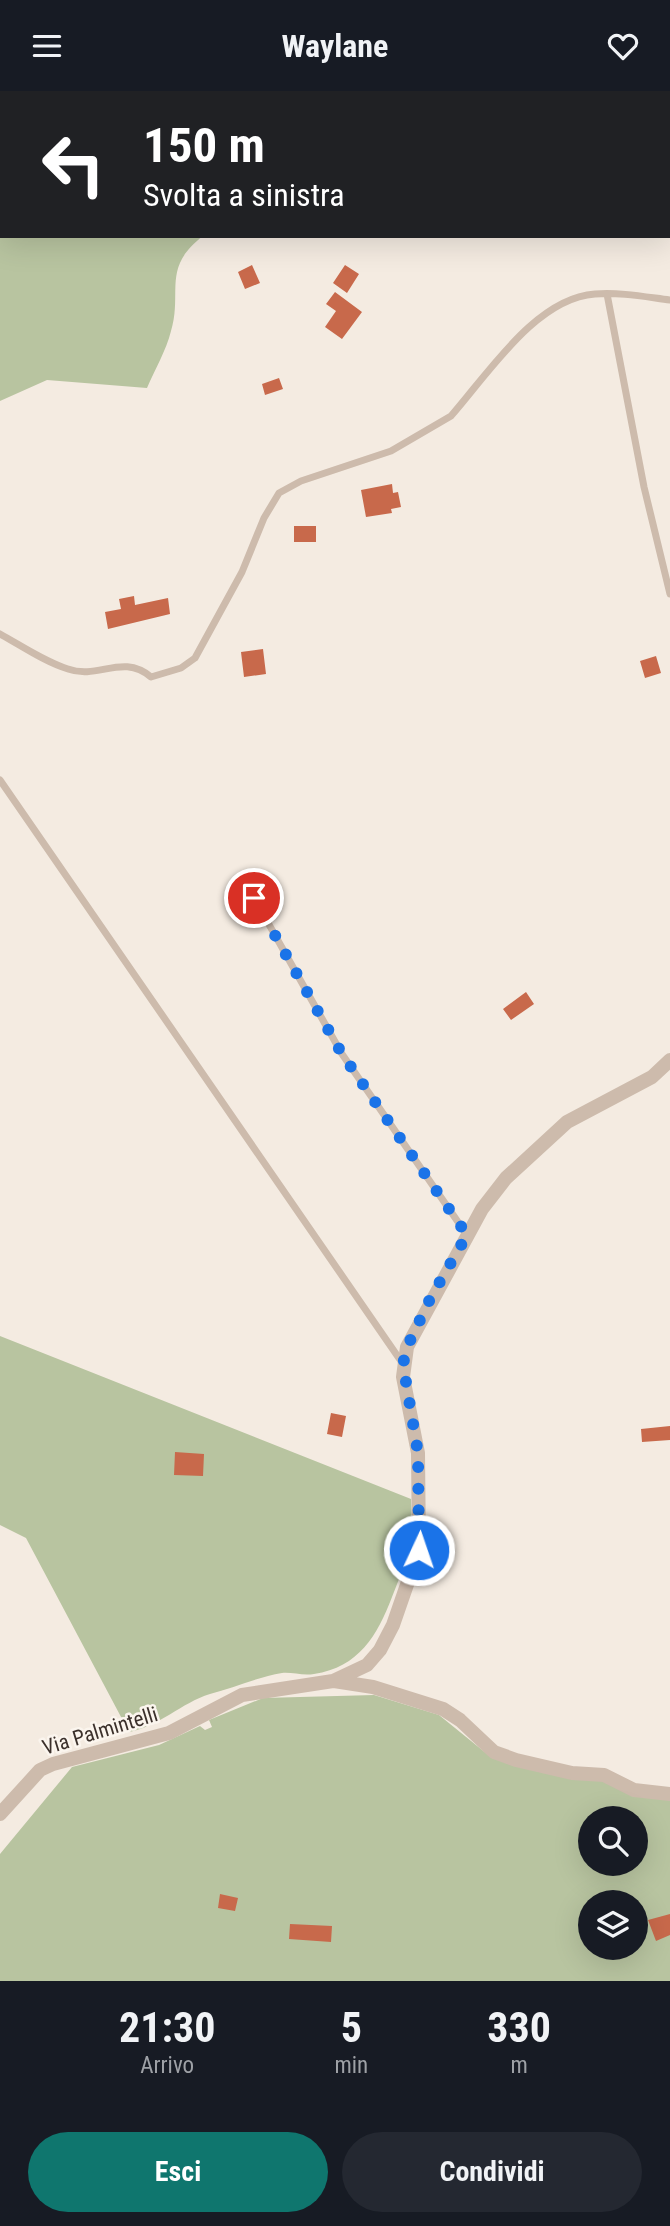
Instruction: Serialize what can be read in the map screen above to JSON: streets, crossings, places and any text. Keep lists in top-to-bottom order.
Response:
{
  "streets": {
    "street": ["Via Palmintelli"]
  },
  "page": {
    "header": "Waylane",
    "turn": ["150 m", "Svolta a sinistra"],
    "eta": [
      "21:30",
      "Arrivo",
      "5",
      "min",
      "330",
      "m"
    ],
    "buttons": ["Esci", "Condividi"]
  }
}
